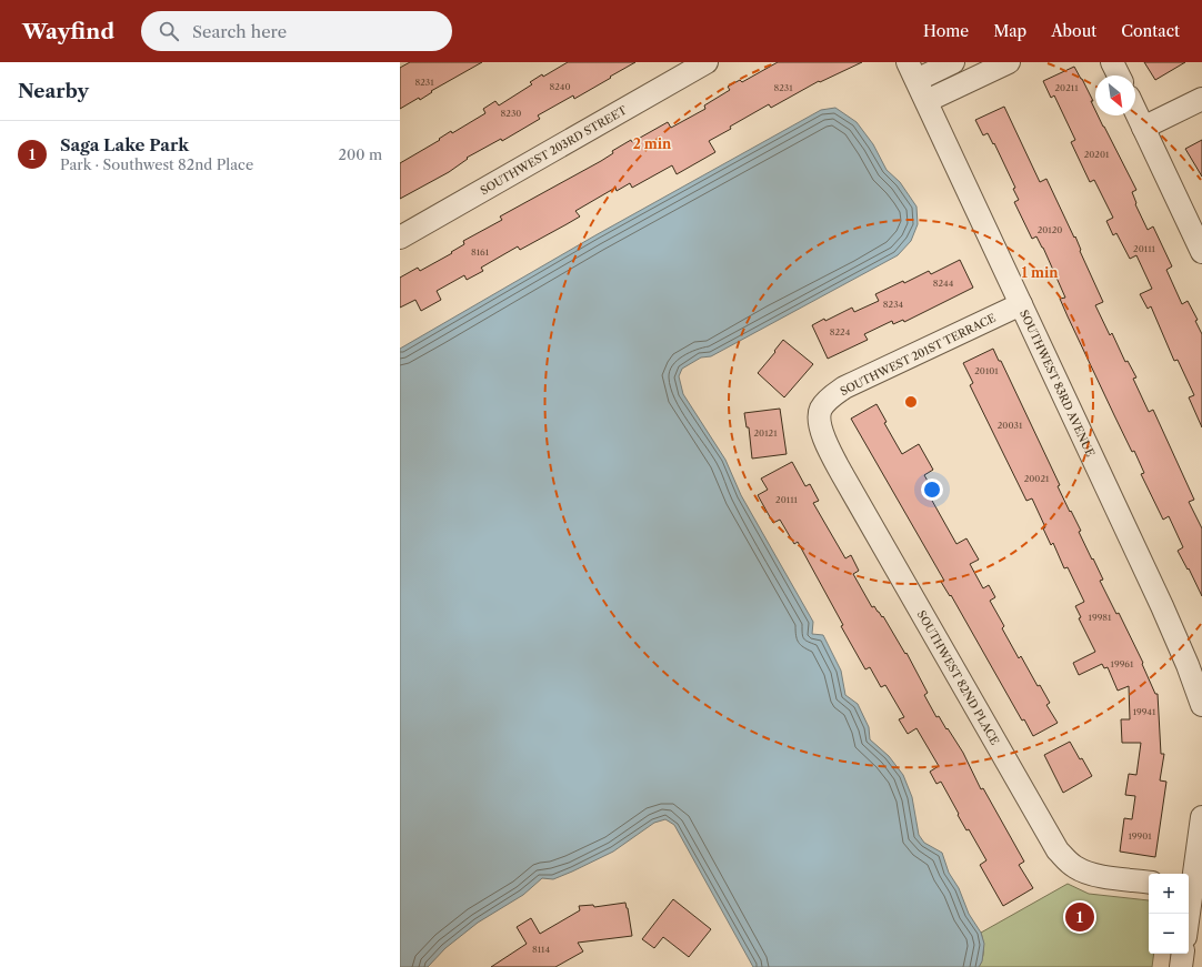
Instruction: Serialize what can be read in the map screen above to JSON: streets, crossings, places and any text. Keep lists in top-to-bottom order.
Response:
{
  "streets": {
    "street": [
      "SOUTHWEST 203RD STREET",
      "SOUTHWEST 201ST TERRACE",
      "SOUTHWEST 83RD AVENUE",
      "SOUTHWEST 82ND PLACE"
    ]
  },
  "crossings": [
    ["SOUTHWEST 201ST TERRACE", "SOUTHWEST 83RD AVENUE"],
    ["SOUTHWEST 201ST TERRACE", "SOUTHWEST 82ND PLACE"]
  ],
  "house_numbers": [
    "8231",
    "8240",
    "8231",
    "20211",
    "8230",
    "20201",
    "20120",
    "20111",
    "8161",
    "8244",
    "8234",
    "8224",
    "20101",
    "20031",
    "20121",
    "20021",
    "20111",
    "19981",
    "19961",
    "19941",
    "19901",
    "8114"
  ],
  "north": "bottom right",
  "page": {
    "header": "Wayfind",
    "search": "Search here",
    "nav": [
      "Home",
      "Map",
      "About",
      "Contact"
    ],
    "heading": "Nearby",
    "list": [
      {
        "mark": "1",
        "name": "Saga Lake Park",
        "note": "Park · Southwest 82nd Place",
        "value": "200 m"
      }
    ],
    "map_buttons": ["+", "−"],
    "pins": "1"
  },
  "rings": ["2 min", "1 min"]
}
